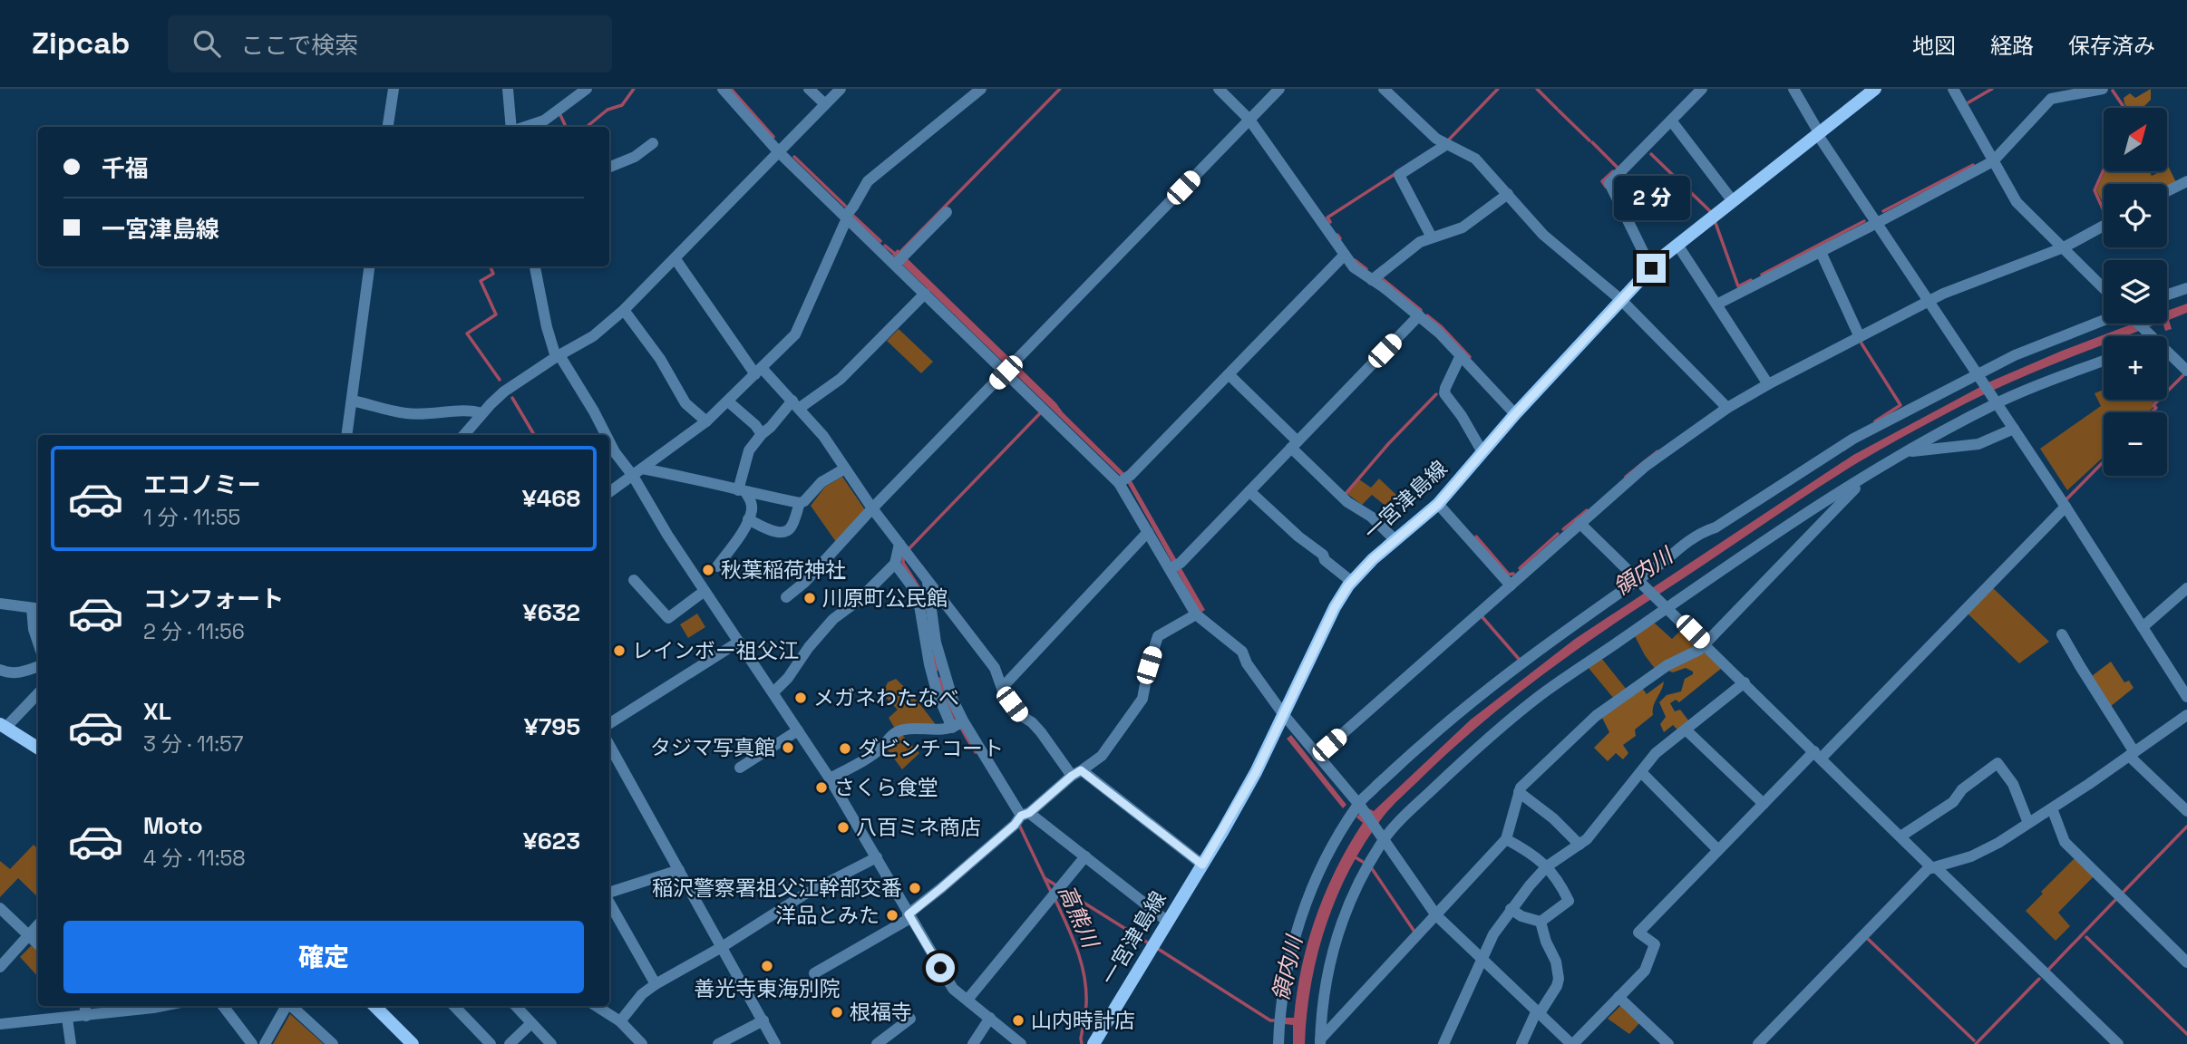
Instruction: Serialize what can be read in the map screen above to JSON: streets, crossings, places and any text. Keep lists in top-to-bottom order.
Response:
{
  "streets": {
    "main road": ["一宮津島線"]
  },
  "water": ["領内川", "高熊川"],
  "places": [
    "秋葉稲荷神社",
    "川原町公民館",
    "レインボー祖父江",
    "メガネわたなべ",
    "タジマ写真館",
    "ダビンチコート",
    "さくら食堂",
    "八百ミネ商店",
    "稲沢警察署祖父江幹部交番",
    "洋品とみた",
    "善光寺東海別院",
    "根福寺",
    "山内時計店"
  ],
  "north": "top right",
  "page": {
    "header": "Zipcab",
    "search": "ここで検索",
    "nav": ["地図", "経路", "保存済み"],
    "map_buttons": ["+", "−"],
    "banner": ["千福", "一宮津島線"],
    "bubble": "2 分",
    "list": [
      {
        "name": "エコノミー",
        "note": "1 分 · 11:55",
        "value": "¥468"
      },
      {
        "name": "コンフォート",
        "note": "2 分 · 11:56",
        "value": "¥632"
      },
      {
        "name": "XL",
        "note": "3 分 · 11:57",
        "value": "¥795"
      },
      {
        "name": "Moto",
        "note": "4 分 · 11:58",
        "value": "¥623"
      }
    ],
    "buttons": "確定"
  }
}
